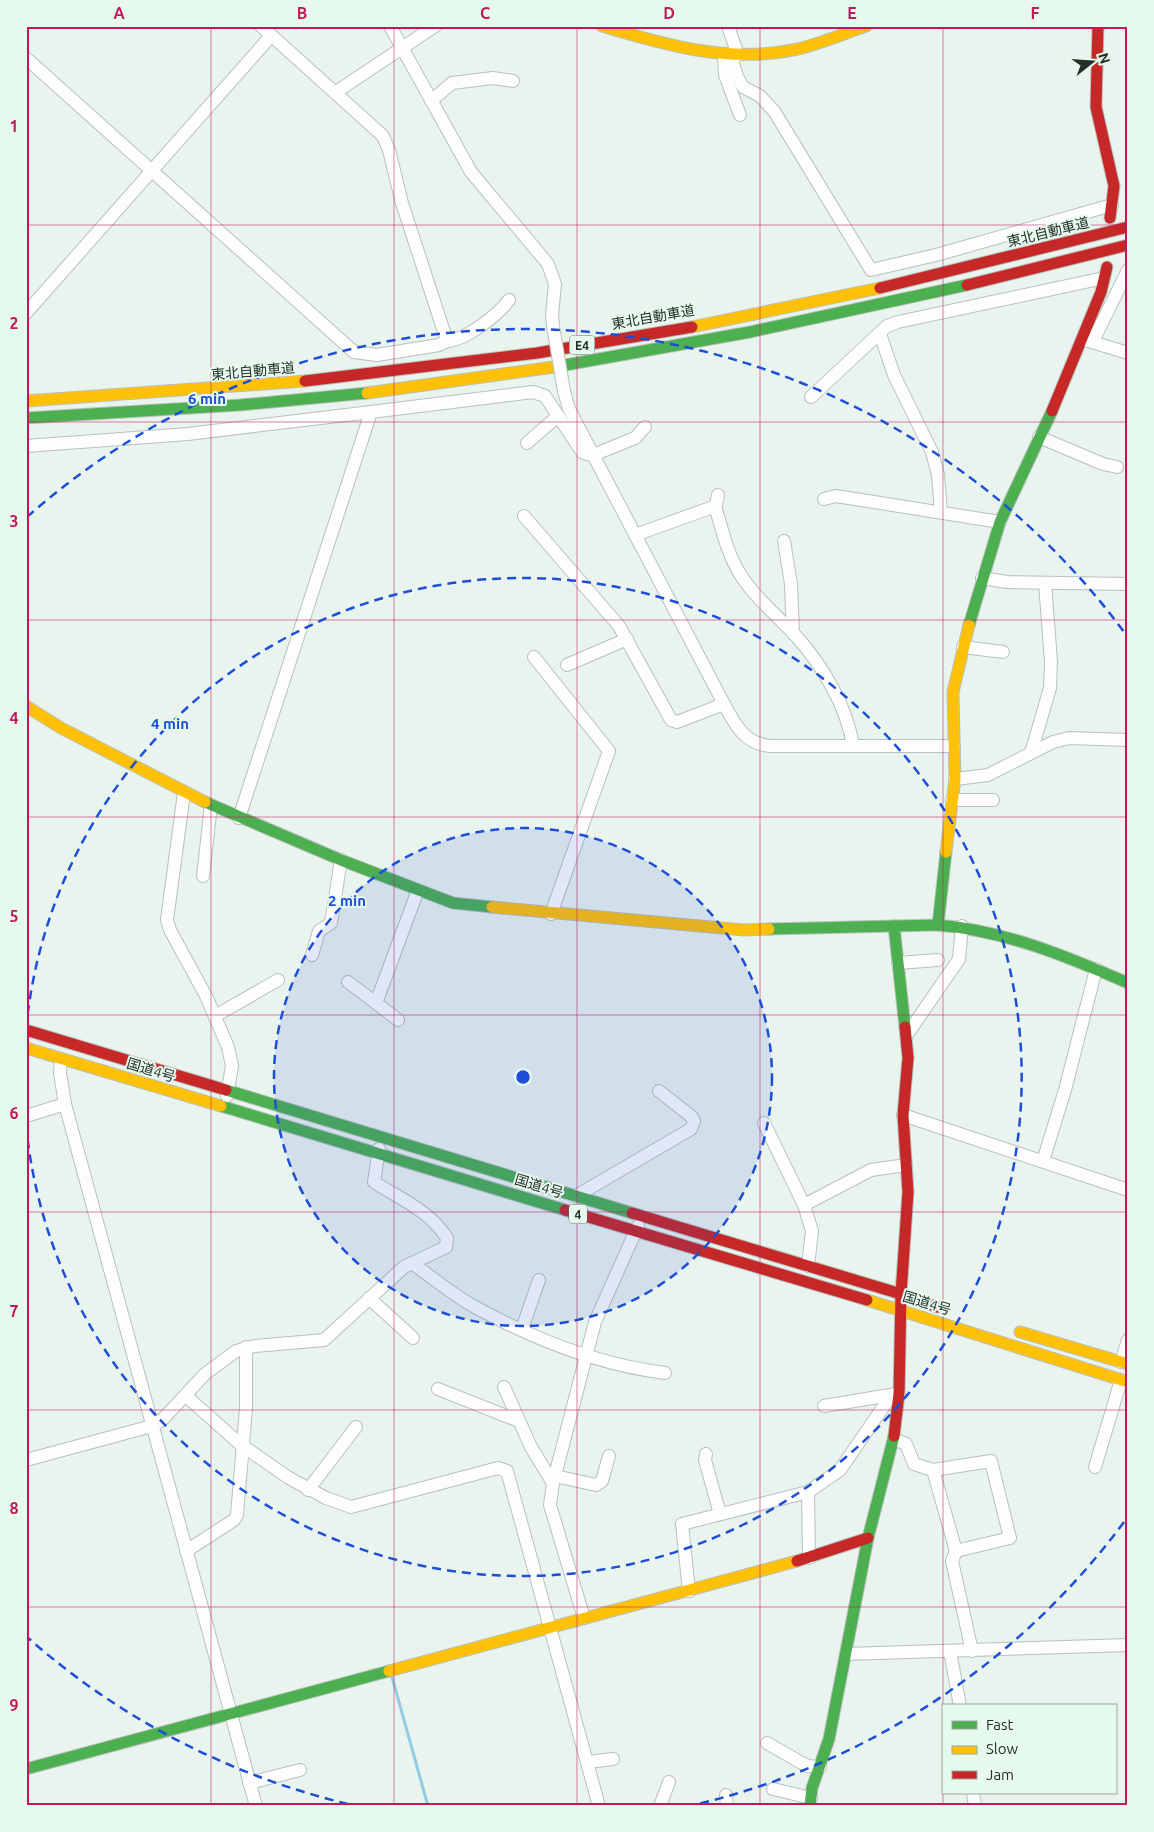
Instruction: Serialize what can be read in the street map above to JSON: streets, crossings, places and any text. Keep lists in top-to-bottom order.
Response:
{
  "streets": {
    "main road": [
      "東北自動車道",
      "E4",
      "国道4号",
      "4"
    ]
  },
  "legend": ["Fast", "Slow", "Jam"],
  "north": "right",
  "grid": {
    "columns": [
      "A",
      "B",
      "C",
      "D",
      "E",
      "F"
    ],
    "rows": [
      "1",
      "2",
      "3",
      "4",
      "5",
      "6",
      "7",
      "8",
      "9"
    ]
  },
  "rings": ["6 min", "4 min", "2 min"]
}
